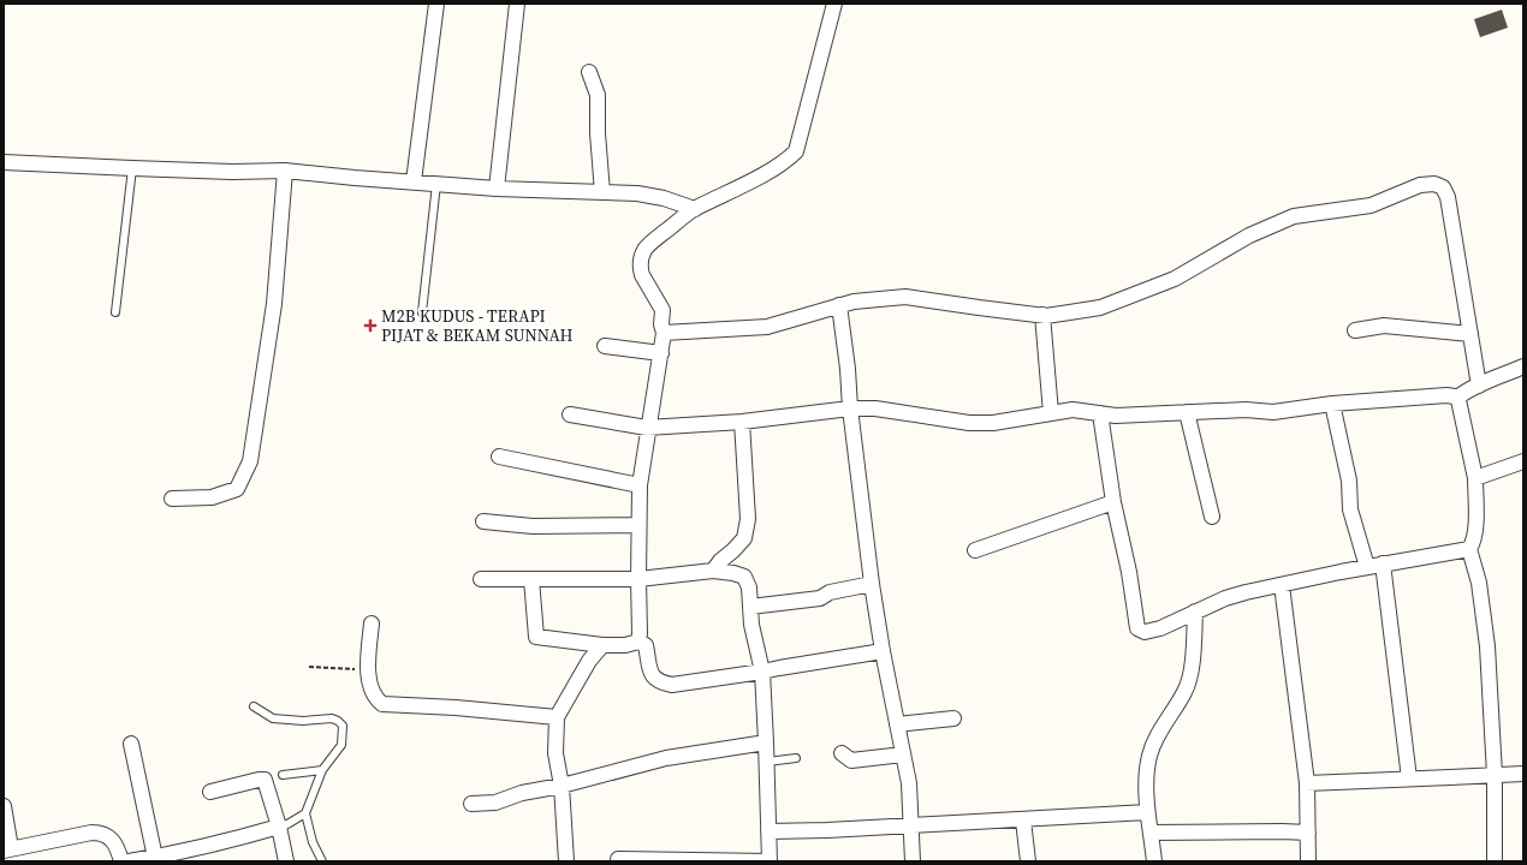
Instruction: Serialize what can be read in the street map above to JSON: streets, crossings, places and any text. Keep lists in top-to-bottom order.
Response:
{
  "places": {
    "health": ["M2B KUDUS - TERAPI PIJAT & BEKAM SUNNAH"]
  }
}
